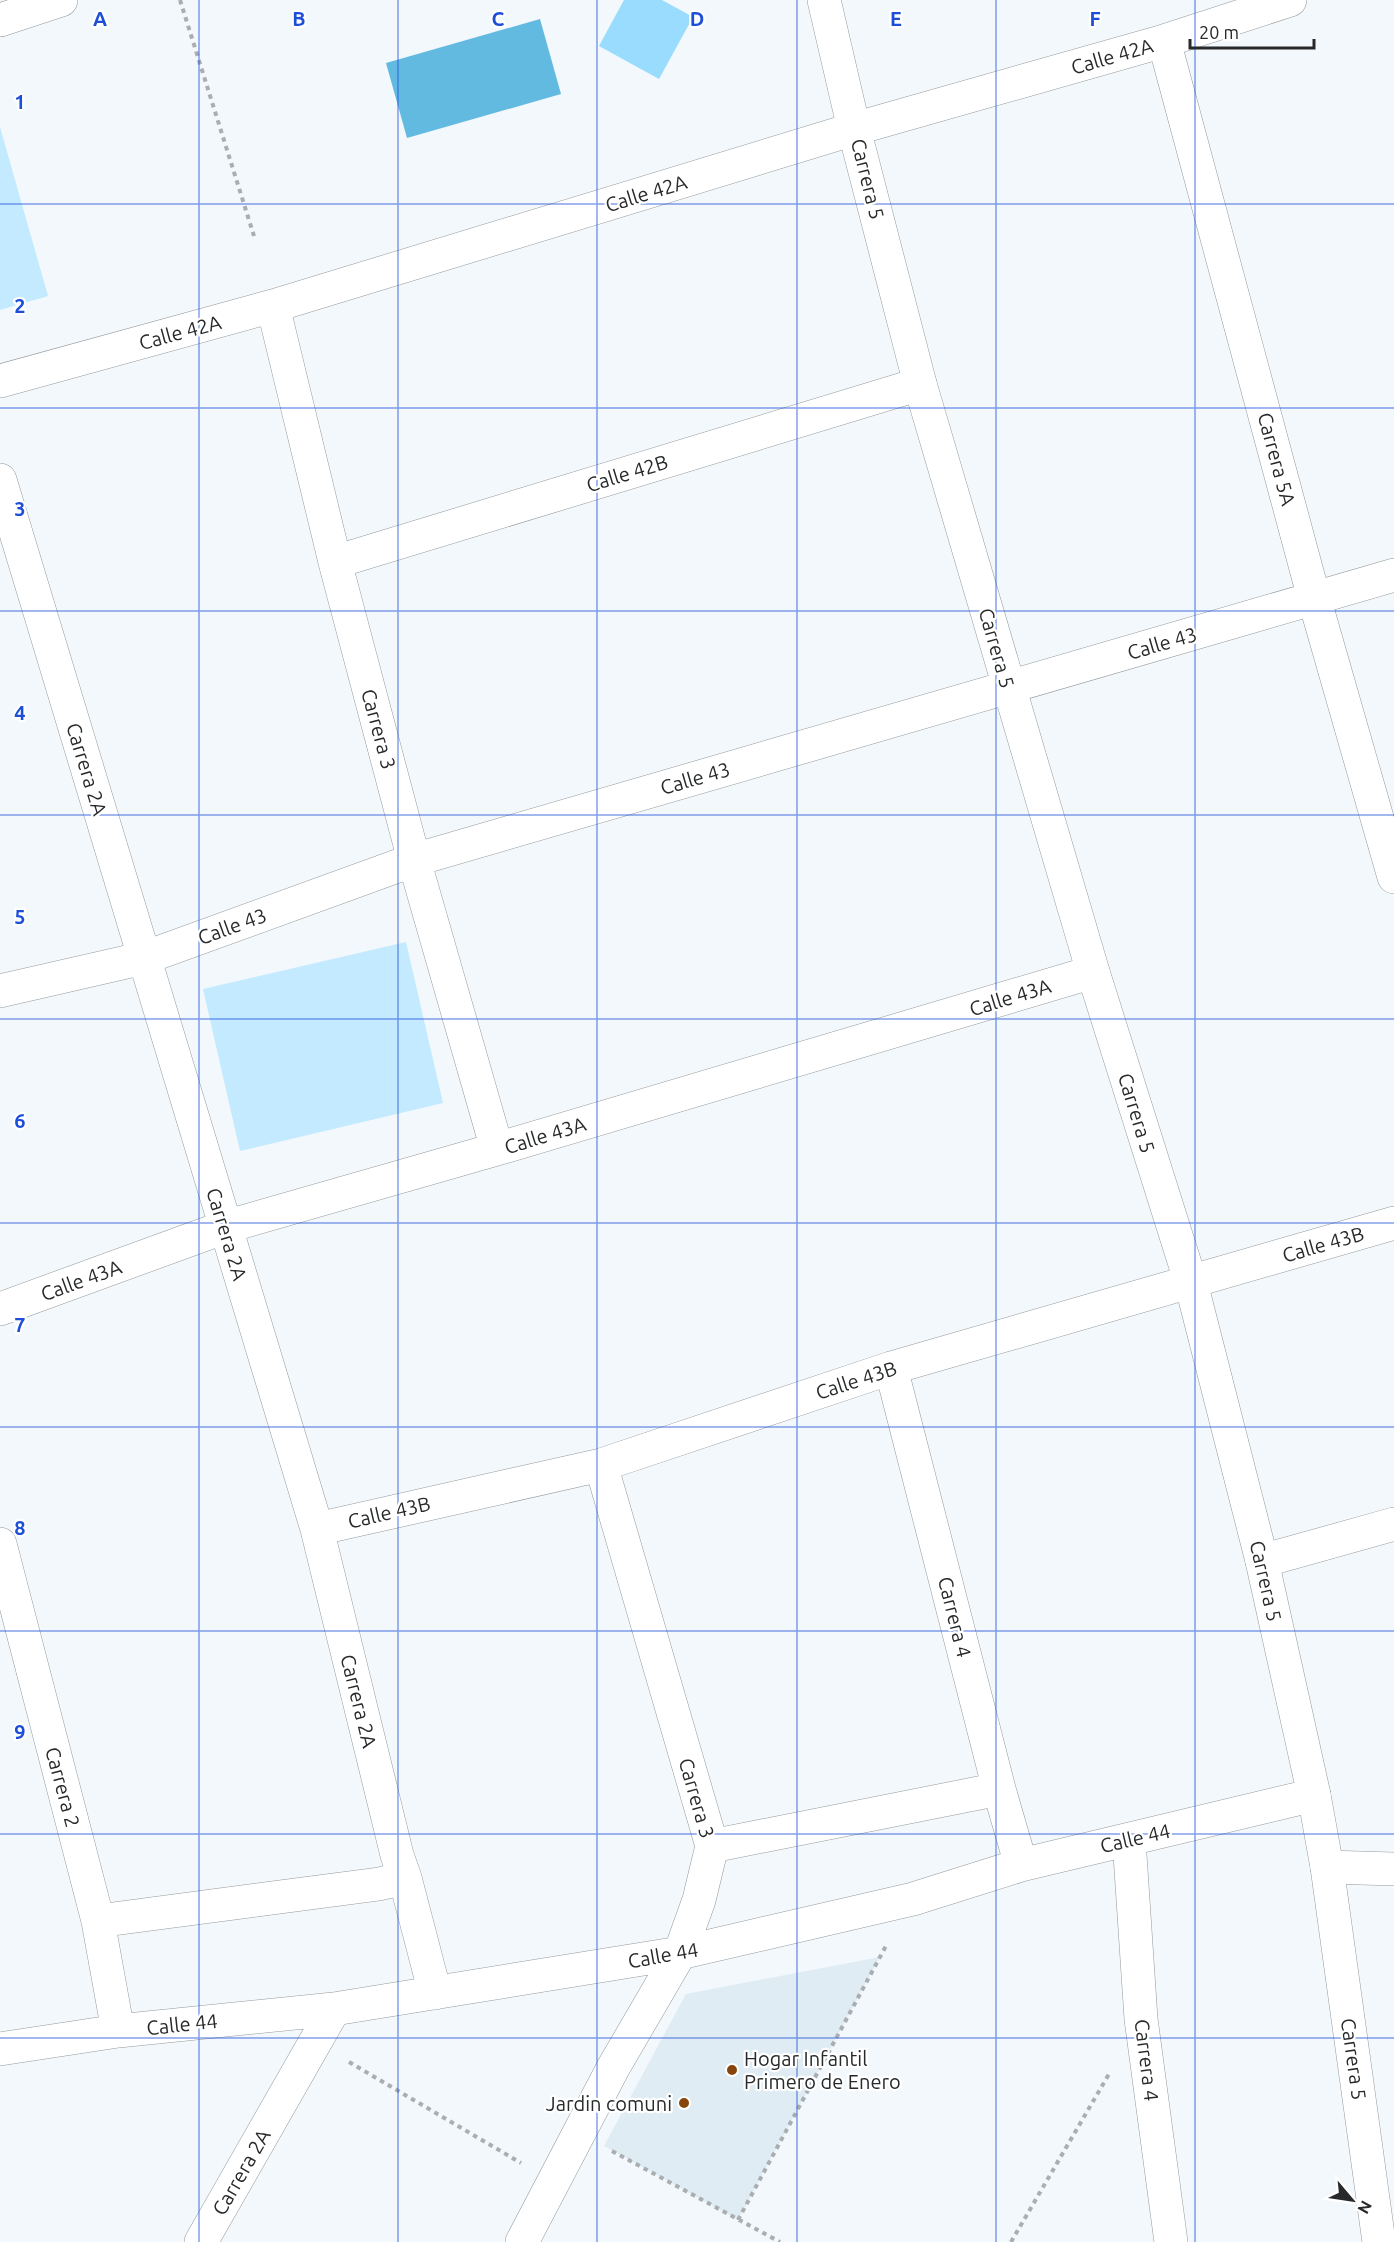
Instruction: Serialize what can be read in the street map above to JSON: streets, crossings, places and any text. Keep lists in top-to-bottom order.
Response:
{
  "streets": {
    "street": [
      "Calle 42A",
      "Carrera 5",
      "Carrera 5A",
      "Calle 42B",
      "Calle 43",
      "Carrera 3",
      "Carrera 2A",
      "Calle 43A",
      "Calle 43B",
      "Carrera 4",
      "Carrera 2",
      "Calle 44"
    ]
  },
  "crossings": [
    ["Calle 42A", "Carrera 5"],
    ["Calle 42A", "Carrera 5A"],
    ["Calle 42A", "Carrera 3"],
    ["Carrera 5", "Calle 42B"],
    ["Carrera 5", "Calle 43"],
    ["Carrera 5", "Calle 43A"],
    ["Carrera 5", "Calle 43B"],
    ["Carrera 5", "Calle 44"],
    ["Carrera 5A", "Calle 43"],
    ["Calle 42B", "Carrera 3"],
    ["Calle 43", "Carrera 3"],
    ["Calle 43", "Carrera 2A"],
    ["Carrera 3", "Calle 43A"],
    ["Carrera 3", "Calle 43B"],
    ["Carrera 3", "Calle 44"],
    ["Carrera 2A", "Calle 43A"],
    ["Carrera 2A", "Calle 43B"],
    ["Carrera 2A", "Calle 44"],
    ["Calle 43B", "Carrera 4"],
    ["Carrera 4", "Calle 44"],
    ["Carrera 2", "Calle 44"]
  ],
  "places": ["Hogar Infantil Primero de Enero", "Jardin comuni"],
  "scale_bar": "20 m",
  "north": "bottom right",
  "grid": {
    "columns": [
      "A",
      "B",
      "C",
      "D",
      "E",
      "F"
    ],
    "rows": [
      "1",
      "2",
      "3",
      "4",
      "5",
      "6",
      "7",
      "8",
      "9"
    ]
  }
}
